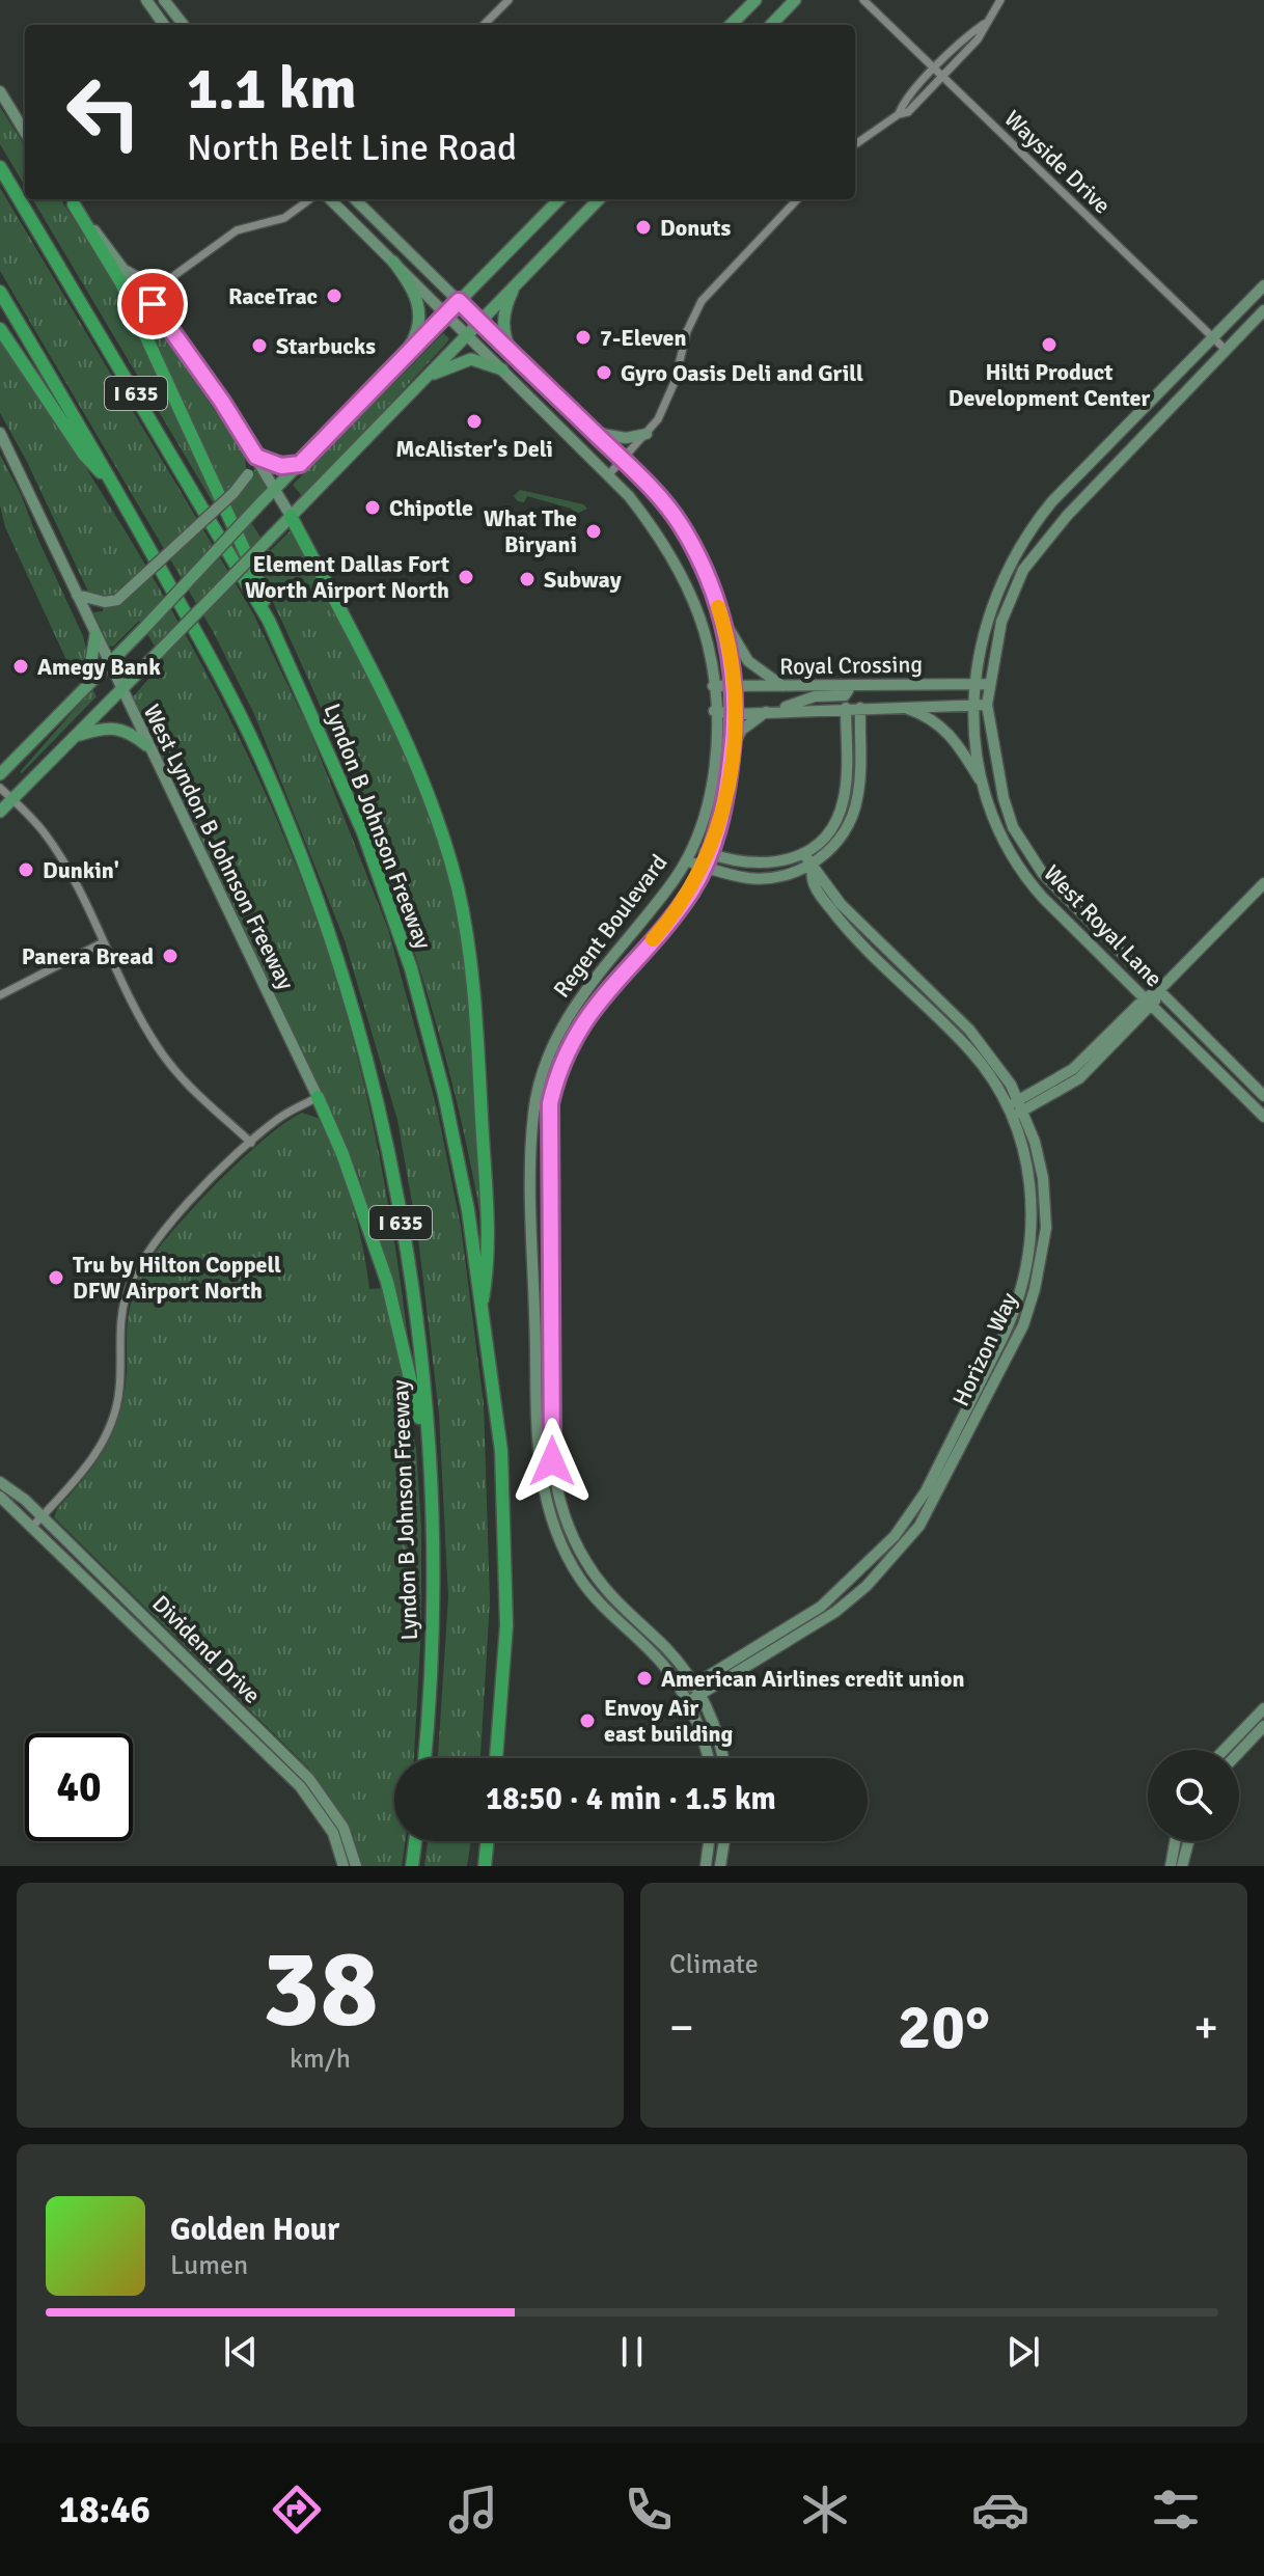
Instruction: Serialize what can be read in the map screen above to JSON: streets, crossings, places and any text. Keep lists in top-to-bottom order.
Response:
{
  "streets": {
    "highway": ["I 635", "Lyndon B Johnson Freeway"],
    "street": [
      "Wayside Drive",
      "Royal Crossing",
      "West Lyndon B Johnson Freeway",
      "Regent Boulevard",
      "West Royal Lane",
      "Horizon Way",
      "Dividend Drive"
    ]
  },
  "crossings": [
    ["Wayside Drive", "West Royal Lane"],
    ["Royal Crossing", "Regent Boulevard"],
    ["Royal Crossing", "West Royal Lane"],
    ["Regent Boulevard", "Horizon Way"]
  ],
  "places": [
    "Donuts",
    "RaceTrac",
    "7-Eleven",
    "Hilti Product Development Center",
    "Starbucks",
    "Gyro Oasis Deli and Grill",
    "McAlister's Deli",
    "Chipotle",
    "What The Biryani",
    "Element Dallas Fort Worth Airport North",
    "Subway",
    "Amegy Bank",
    "Dunkin'",
    "Panera Bread",
    "Tru by Hilton Coppell DFW Airport North",
    "American Airlines credit union",
    "Envoy Air east building"
  ],
  "page": {
    "turn": ["1.1 km", "North Belt Line Road"],
    "limit": "40",
    "trip": "18:50 · 4 min · 1.5 km",
    "tile": [
      ["38", "km/h"],
      "Climate"
    ],
    "heat": ["−", "20°", "+"],
    "song": ["Golden Hour", "Lumen"],
    "tabs": "18:46"
  }
}
